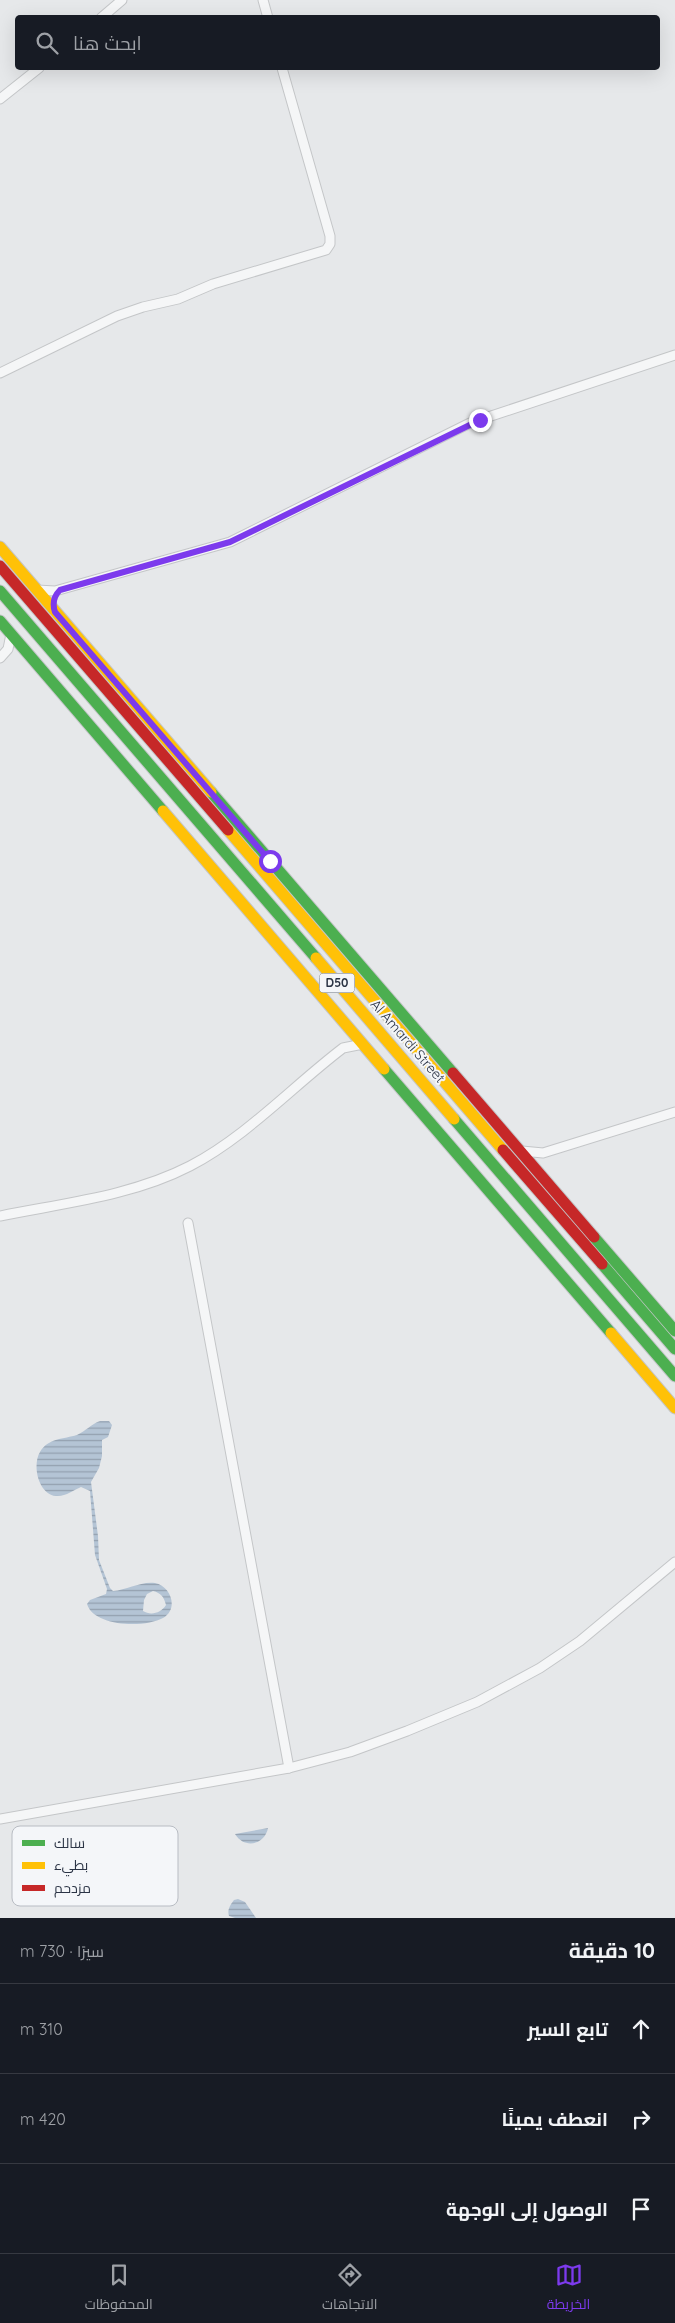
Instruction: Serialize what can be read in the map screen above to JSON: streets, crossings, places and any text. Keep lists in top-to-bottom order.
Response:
{
  "streets": {
    "street": ["D50", "Al Amardi Street"]
  },
  "legend": ["سالك", "بطيء", "مزدحم"],
  "page": {
    "search": "ابحث هنا",
    "heading": ["10 دقيقة", "سيرًا · 730 m"],
    "list": [
      ["تابع السير", "310 m"],
      ["انعطف يمينًا", "420 m"],
      "الوصول إلى الوجهة"
    ],
    "nav": ["الخريطة", "الاتجاهات", "المحفوظات"]
  }
}
